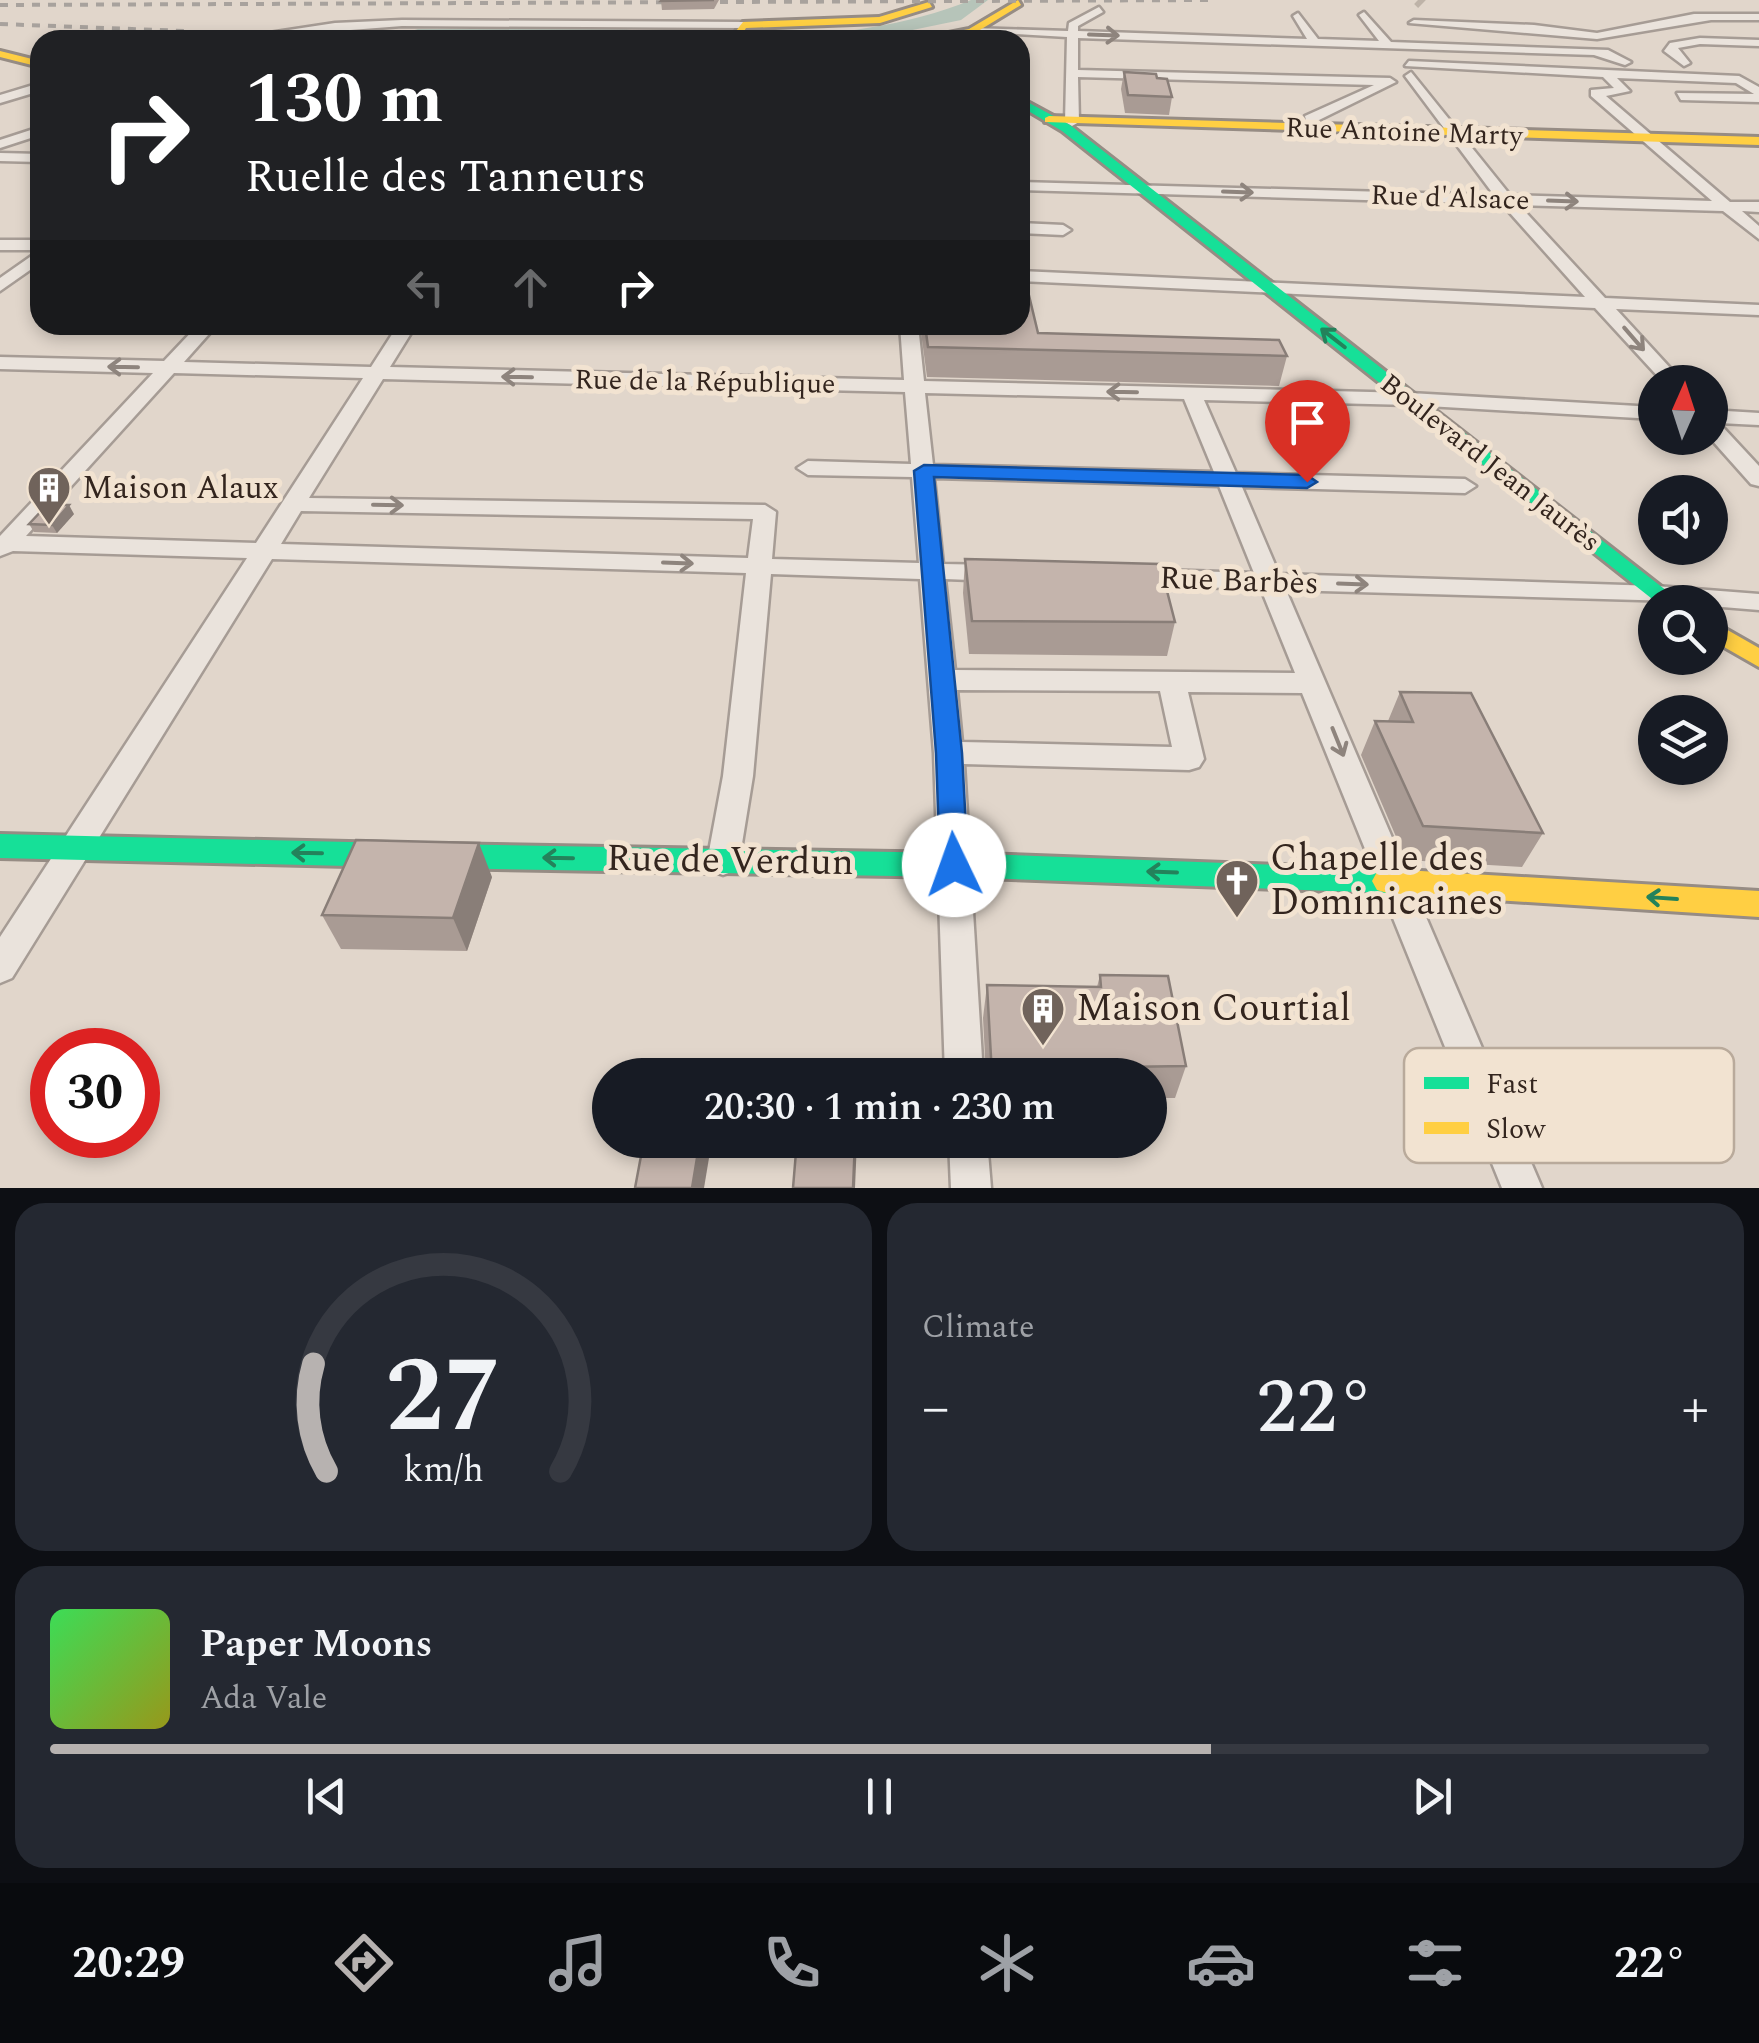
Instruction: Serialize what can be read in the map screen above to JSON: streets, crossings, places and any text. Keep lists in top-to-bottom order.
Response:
{
  "streets": {
    "street": [
      "Rue Antoine Marty",
      "Rue d'Alsace",
      "Rue de la République",
      "Boulevard Jean Jaurès",
      "Rue Barbès",
      "Rue de Verdun"
    ]
  },
  "crossings": [
    ["Rue Antoine Marty", "Boulevard Jean Jaurès"],
    ["Rue d'Alsace", "Boulevard Jean Jaurès"],
    ["Rue de la République", "Boulevard Jean Jaurès"]
  ],
  "one_way": ["Rue de Verdun"],
  "places": {
    "building": ["Maison Alaux", "Maison Courtial"],
    "church": ["Chapelle des Dominicaines"]
  },
  "legend": ["Fast", "Slow"],
  "north": "top",
  "page": {
    "turn": ["130 m", "Ruelle des Tanneurs"],
    "limit": "30",
    "trip": "20:30 · 1 min · 230 m",
    "tile": "Climate",
    "heat": ["−", "22°", "+"],
    "song": ["Paper Moons", "Ada Vale"],
    "tabs": ["20:29", "22°"],
    "gauge": ["27", "km/h"]
  }
}
